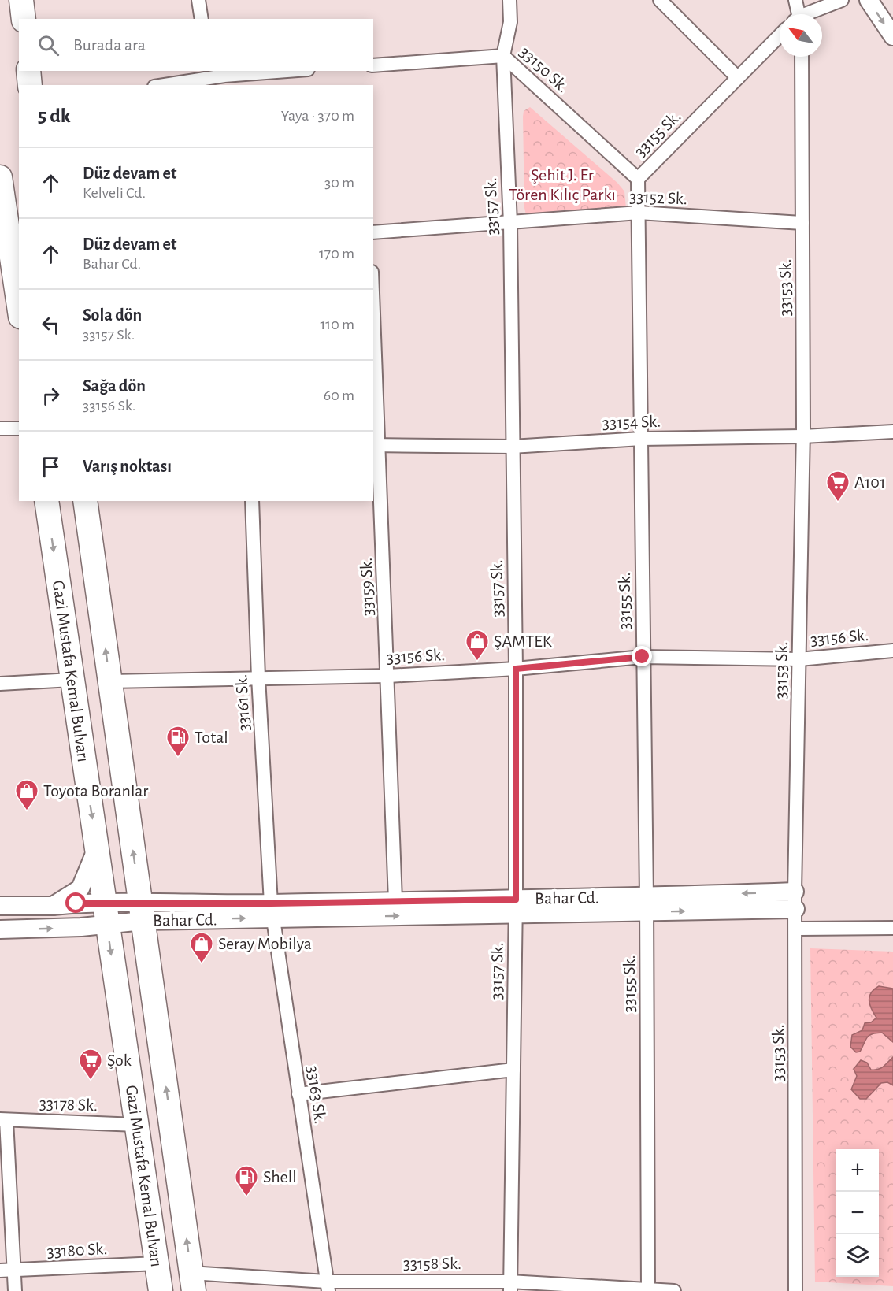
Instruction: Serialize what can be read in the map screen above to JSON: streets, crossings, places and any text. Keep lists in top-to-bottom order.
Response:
{
  "streets": {
    "highway": ["Gazi Mustafa Kemal Bulvarı"],
    "street": [
      "33150 Sk.",
      "33155 Sk.",
      "33152 Sk.",
      "33157 Sk.",
      "33153 Sk.",
      "33154 Sk.",
      "33159 Sk.",
      "33156 Sk.",
      "33161 Sk.",
      "Bahar Cd.",
      "33163 Sk.",
      "33178 Sk.",
      "33180 Sk.",
      "33158 Sk."
    ]
  },
  "crossings": [
    ["33150 Sk.", "33155 Sk."],
    ["33150 Sk.", "33157 Sk."],
    ["33155 Sk.", "33152 Sk."],
    ["33155 Sk.", "33154 Sk."],
    ["33155 Sk.", "33156 Sk."],
    ["33155 Sk.", "Bahar Cd."],
    ["33155 Sk.", "33158 Sk."],
    ["33152 Sk.", "33157 Sk."],
    ["33152 Sk.", "33153 Sk."],
    ["33157 Sk.", "33154 Sk."],
    ["33157 Sk.", "33156 Sk."],
    ["33157 Sk.", "Bahar Cd."],
    ["33157 Sk.", "33158 Sk."],
    ["33153 Sk.", "33154 Sk."],
    ["33153 Sk.", "33156 Sk."],
    ["33153 Sk.", "Bahar Cd."],
    ["33154 Sk.", "33159 Sk."],
    ["33159 Sk.", "33156 Sk."],
    ["33159 Sk.", "Bahar Cd."],
    ["33156 Sk.", "Gazi Mustafa Kemal Bulvarı"],
    ["33156 Sk.", "33161 Sk."],
    ["Gazi Mustafa Kemal Bulvarı", "Bahar Cd."],
    ["Gazi Mustafa Kemal Bulvarı", "33178 Sk."],
    ["Gazi Mustafa Kemal Bulvarı", "33180 Sk."],
    ["Gazi Mustafa Kemal Bulvarı", "33158 Sk."],
    ["33161 Sk.", "Bahar Cd."],
    ["33161 Sk.", "33163 Sk."],
    ["Bahar Cd.", "33163 Sk."],
    ["33163 Sk.", "33158 Sk."]
  ],
  "parks": ["Şehit J. Er Tören Kılıç Parkı"],
  "places": {
    "supermarket": ["A101", "Şok"],
    "shop": ["ŞAMTEK", "Toyota Boranlar", "Seray Mobilya"],
    "fuel station": ["Total", "Shell"]
  },
  "north": "top left",
  "page": {
    "search": "Burada ara",
    "heading": ["5 dk", "Yaya · 370 m"],
    "list": [
      ["Düz devam et", "Kelveli Cd.", "30 m"],
      ["Düz devam et", "Bahar Cd.", "170 m"],
      ["Sola dön", "33157 Sk.", "110 m"],
      ["Sağa dön", "33156 Sk.", "60 m"],
      "Varış noktası"
    ],
    "map_buttons": ["+", "−"]
  }
}
